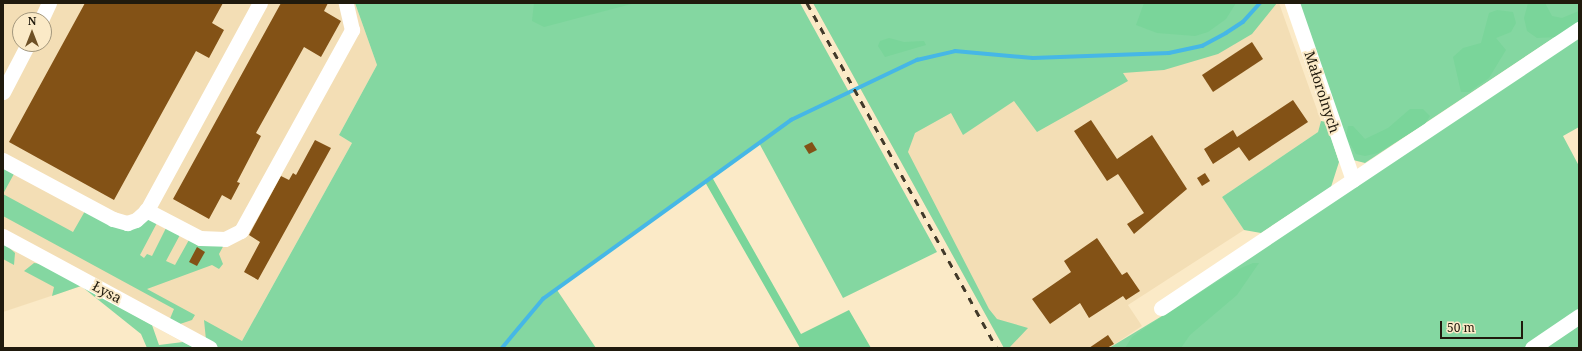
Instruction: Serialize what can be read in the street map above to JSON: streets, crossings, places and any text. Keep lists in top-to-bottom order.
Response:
{
  "streets": {
    "street": ["Małorolnych", "Łysa"]
  },
  "scale_bar": "50 m",
  "north": "top"
}
